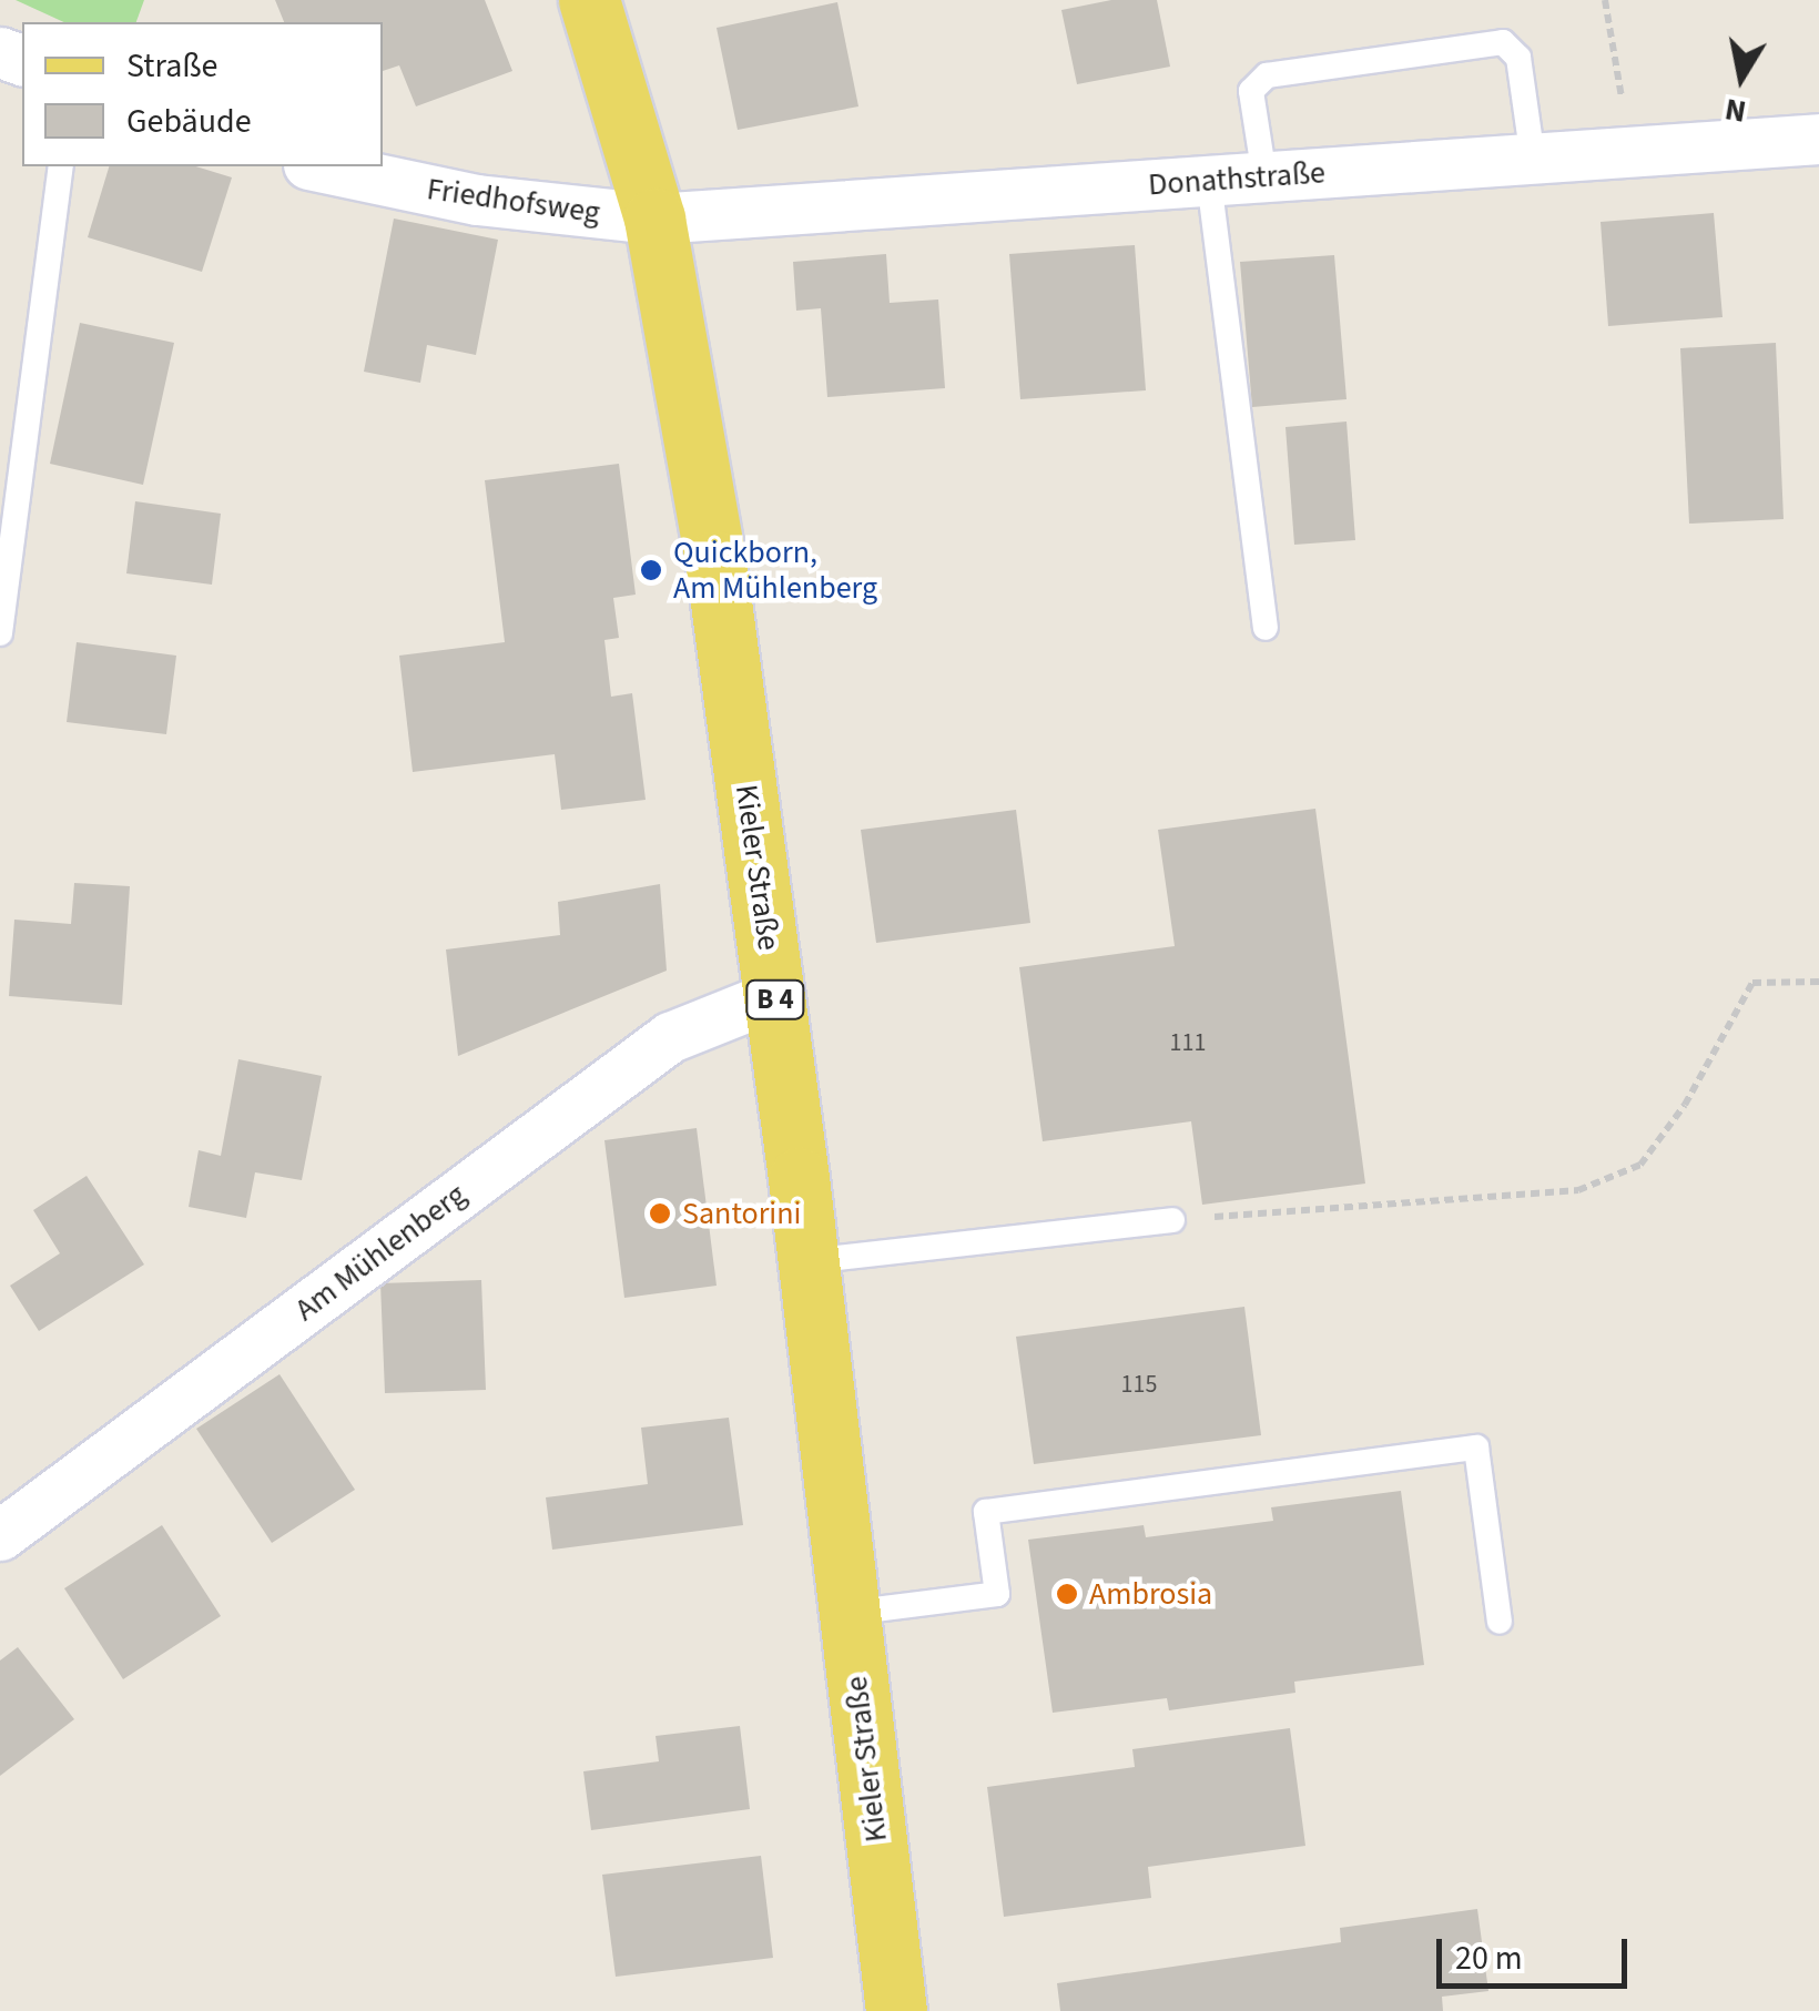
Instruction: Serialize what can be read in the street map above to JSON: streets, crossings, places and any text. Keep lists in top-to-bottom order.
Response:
{
  "streets": {
    "main road": ["Kieler Straße", "B 4"],
    "street": ["Donathstraße", "Friedhofsweg", "Am Mühlenberg"]
  },
  "crossings": [
    ["Donathstraße", "Friedhofsweg"],
    ["Donathstraße", "Kieler Straße"],
    ["Friedhofsweg", "Kieler Straße"],
    ["Kieler Straße", "Am Mühlenberg"]
  ],
  "places": ["Quickborn, Am Mühlenberg", "Santorini", "Ambrosia"],
  "house_numbers": ["111", "115"],
  "legend": ["Straße", "Gebäude"],
  "scale_bar": "20 m",
  "north": "bottom"
}
